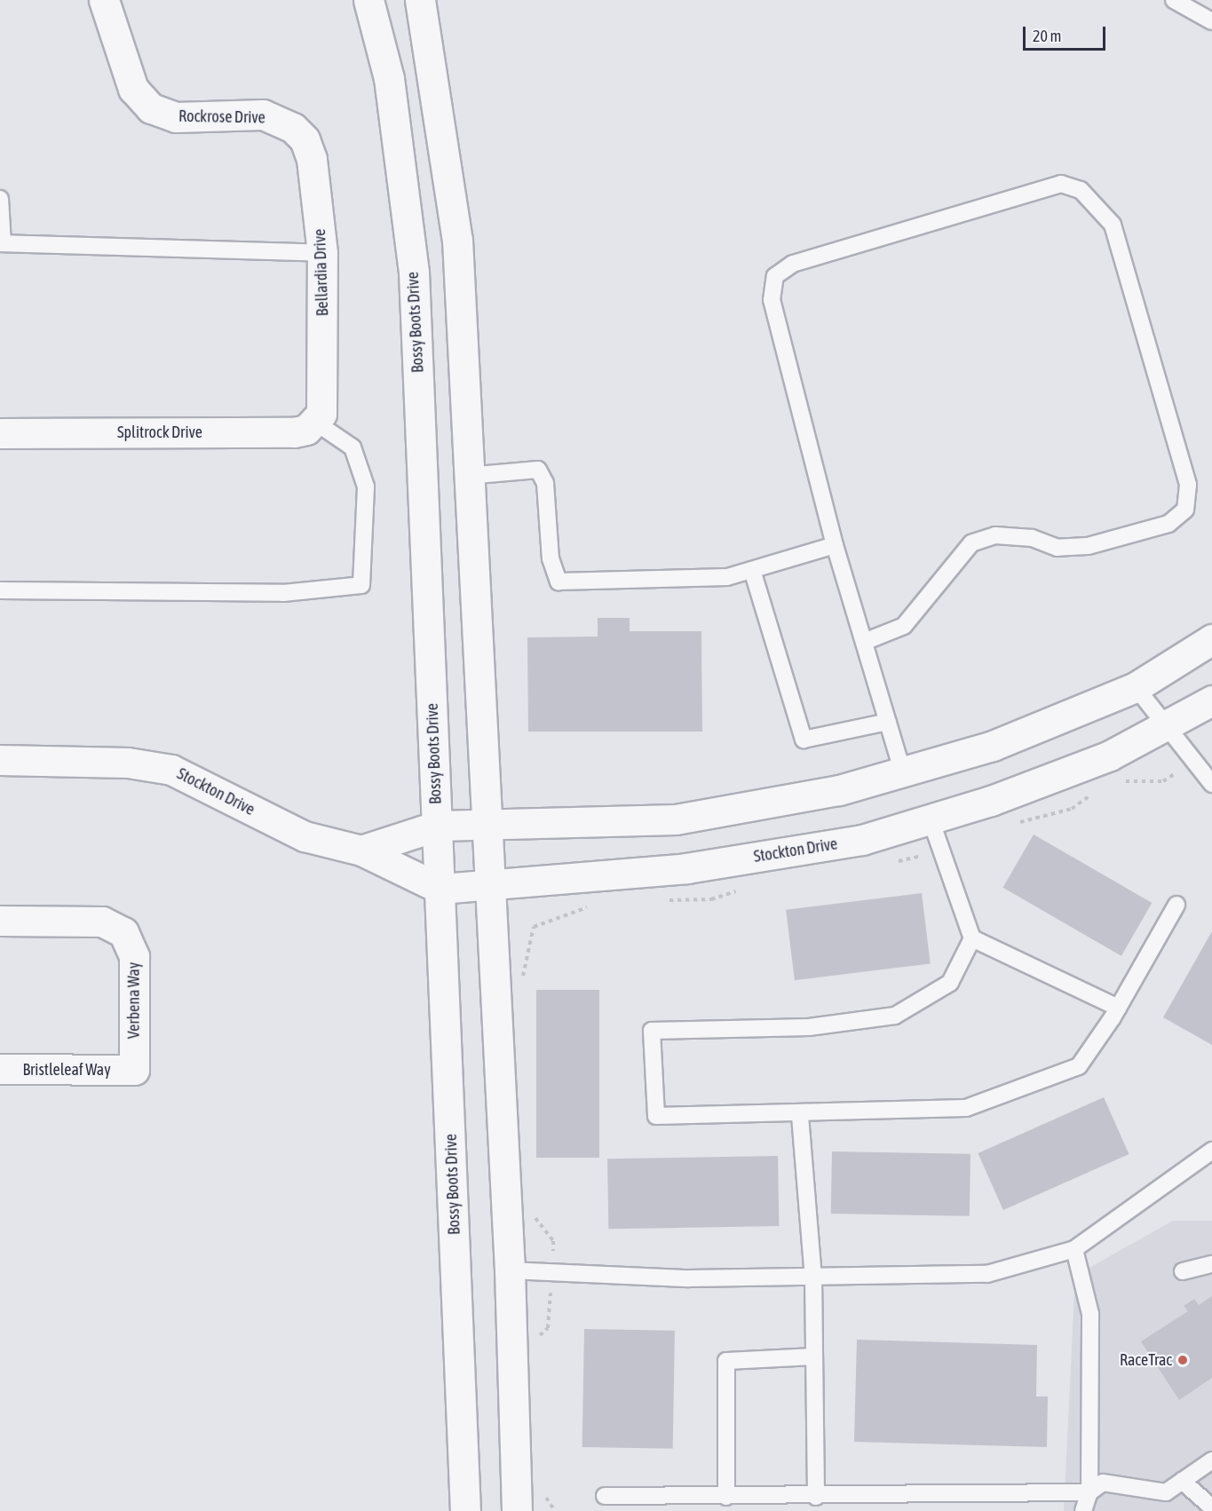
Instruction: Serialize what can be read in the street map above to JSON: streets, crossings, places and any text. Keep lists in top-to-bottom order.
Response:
{
  "streets": {
    "street": [
      "Rockrose Drive",
      "Bellardia Drive",
      "Bossy Boots Drive",
      "Splitrock Drive",
      "Stockton Drive",
      "Verbena Way",
      "Bristleleaf Way"
    ]
  },
  "crossings": [
    ["Rockrose Drive", "Bellardia Drive"],
    ["Bellardia Drive", "Splitrock Drive"],
    ["Bossy Boots Drive", "Stockton Drive"],
    ["Verbena Way", "Bristleleaf Way"]
  ],
  "places": ["RaceTrac"],
  "scale_bar": "20 m"
}
